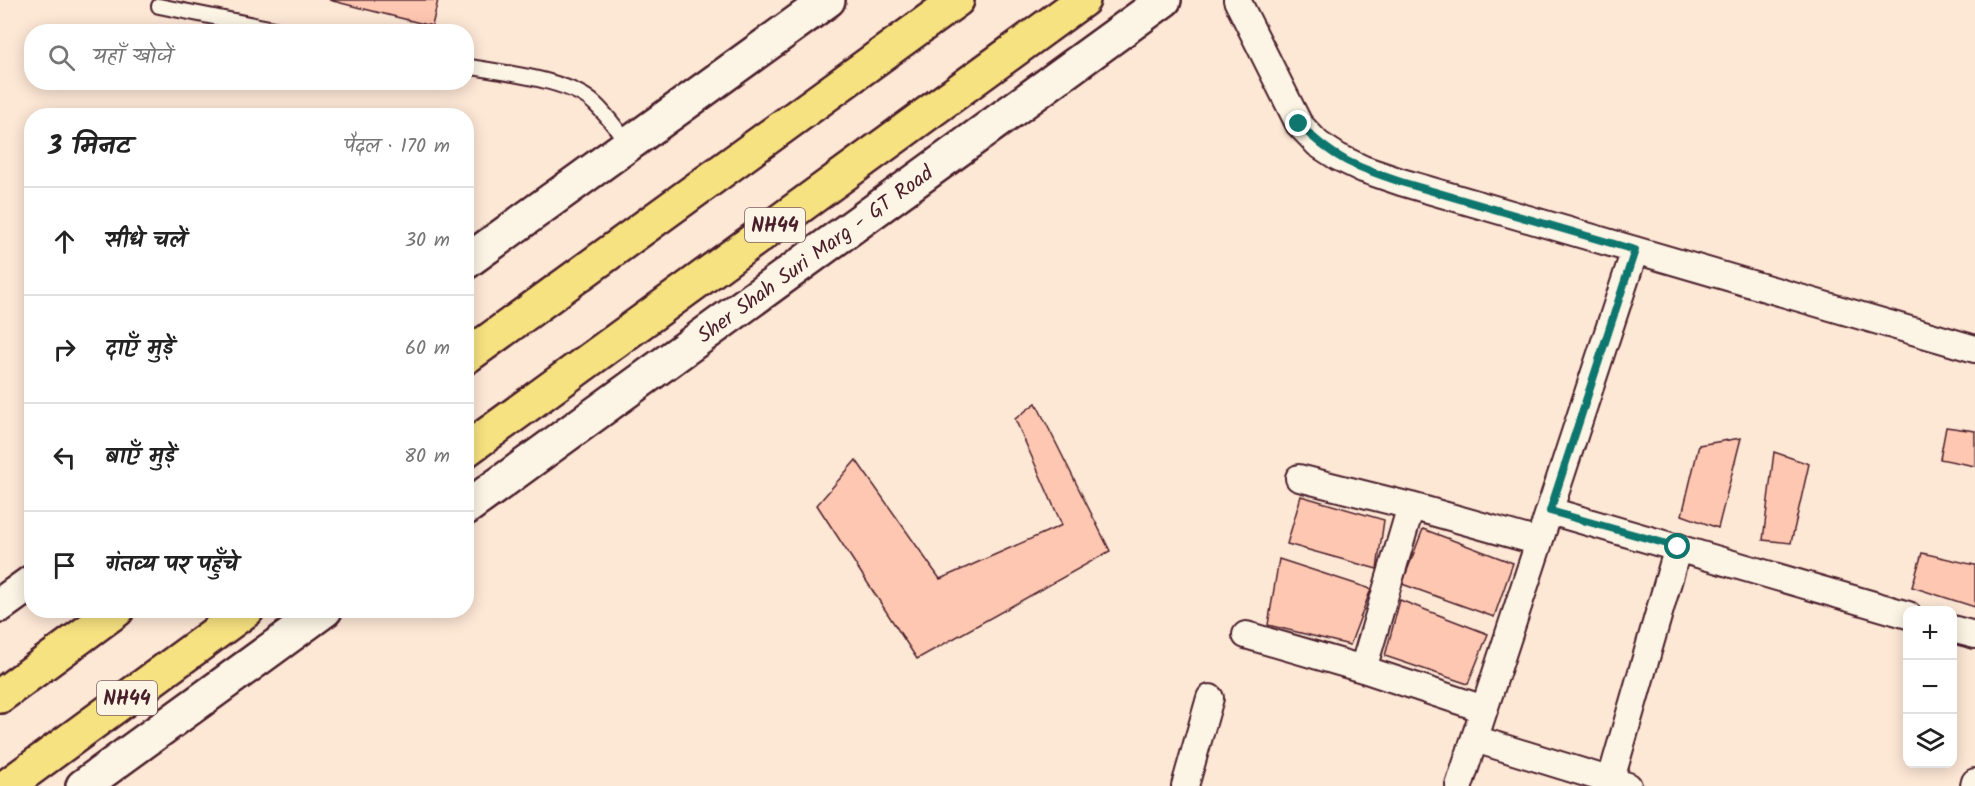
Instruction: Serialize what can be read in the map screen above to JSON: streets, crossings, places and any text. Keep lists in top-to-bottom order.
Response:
{
  "streets": {
    "highway": ["NH44"],
    "street": ["Sher Shah Suri Marg - GT Road"]
  },
  "page": {
    "search": "यहाँ खोजें",
    "heading": ["3 मिनट", "पैदल · 170 m"],
    "list": [
      ["सीधे चलें", "30 m"],
      ["दाएँ मुड़ें", "60 m"],
      ["बाएँ मुड़ें", "80 m"],
      "गंतव्य पर पहुँचे"
    ],
    "map_buttons": ["+", "−"]
  }
}
